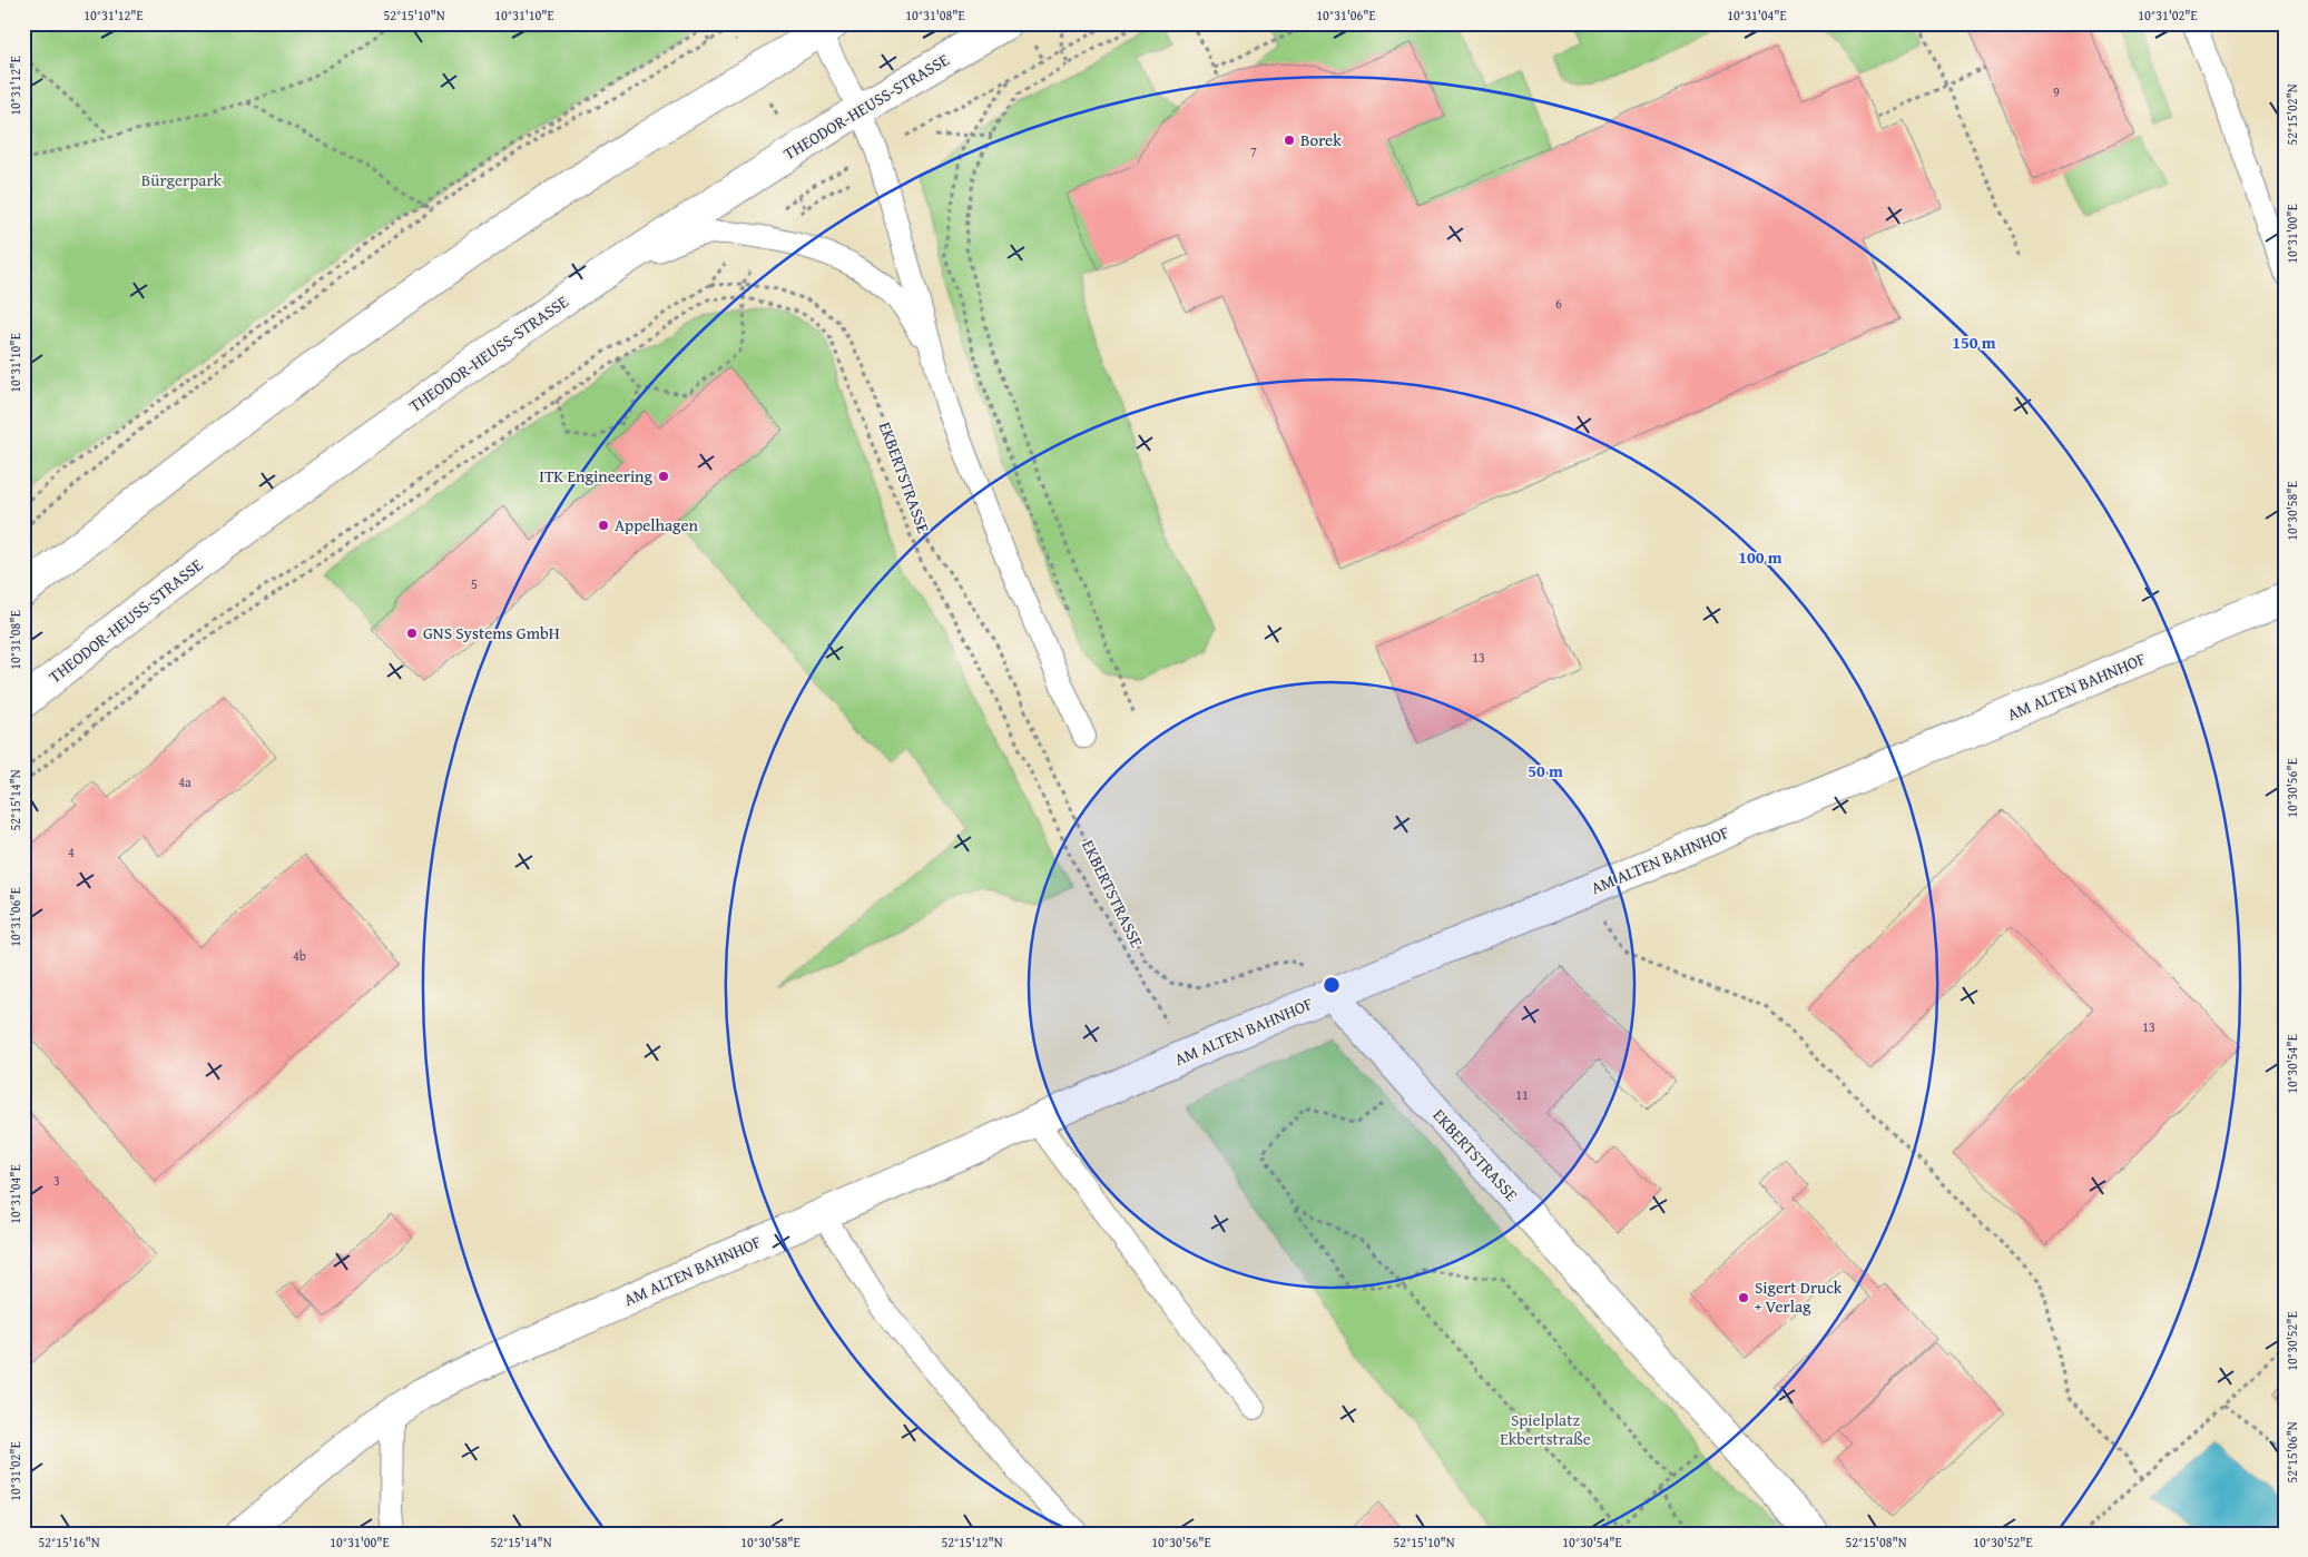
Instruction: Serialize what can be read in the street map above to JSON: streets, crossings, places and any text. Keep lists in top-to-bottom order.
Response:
{
  "streets": {
    "street": ["THEODOR-HEUSS-STRASSE", "EKBERTSTRASSE", "AM ALTEN BAHNHOF"]
  },
  "crossings": [
    ["EKBERTSTRASSE", "AM ALTEN BAHNHOF"]
  ],
  "parks": ["Bürgerpark", "Spielplatz Ekbertstraße"],
  "places": [
    "Borek",
    "ITK Engineering",
    "Appelhagen",
    "GNS Systems GmbH",
    "Sigert Druck + Verlag"
  ],
  "house_numbers": [
    "9",
    "7",
    "6",
    "5",
    "13",
    "4a",
    "4",
    "4b",
    "13",
    "11",
    "3"
  ],
  "coordinates": [
    "10°31'12\"E",
    "52°15'10\"N",
    "10°31'10\"E",
    "10°31'08\"E",
    "10°31'06\"E",
    "10°31'04\"E",
    "10°31'02\"E",
    "52°15'02\"N",
    "10°31'00\"E",
    "10°30'58\"E",
    "10°30'56\"E",
    "52°15'14\"N",
    "10°30'54\"E",
    "10°30'52\"E",
    "52°15'06\"N",
    "52°15'16\"N",
    "52°15'12\"N",
    "52°15'08\"N"
  ],
  "rings": ["150 m", "100 m", "50 m"]
}
